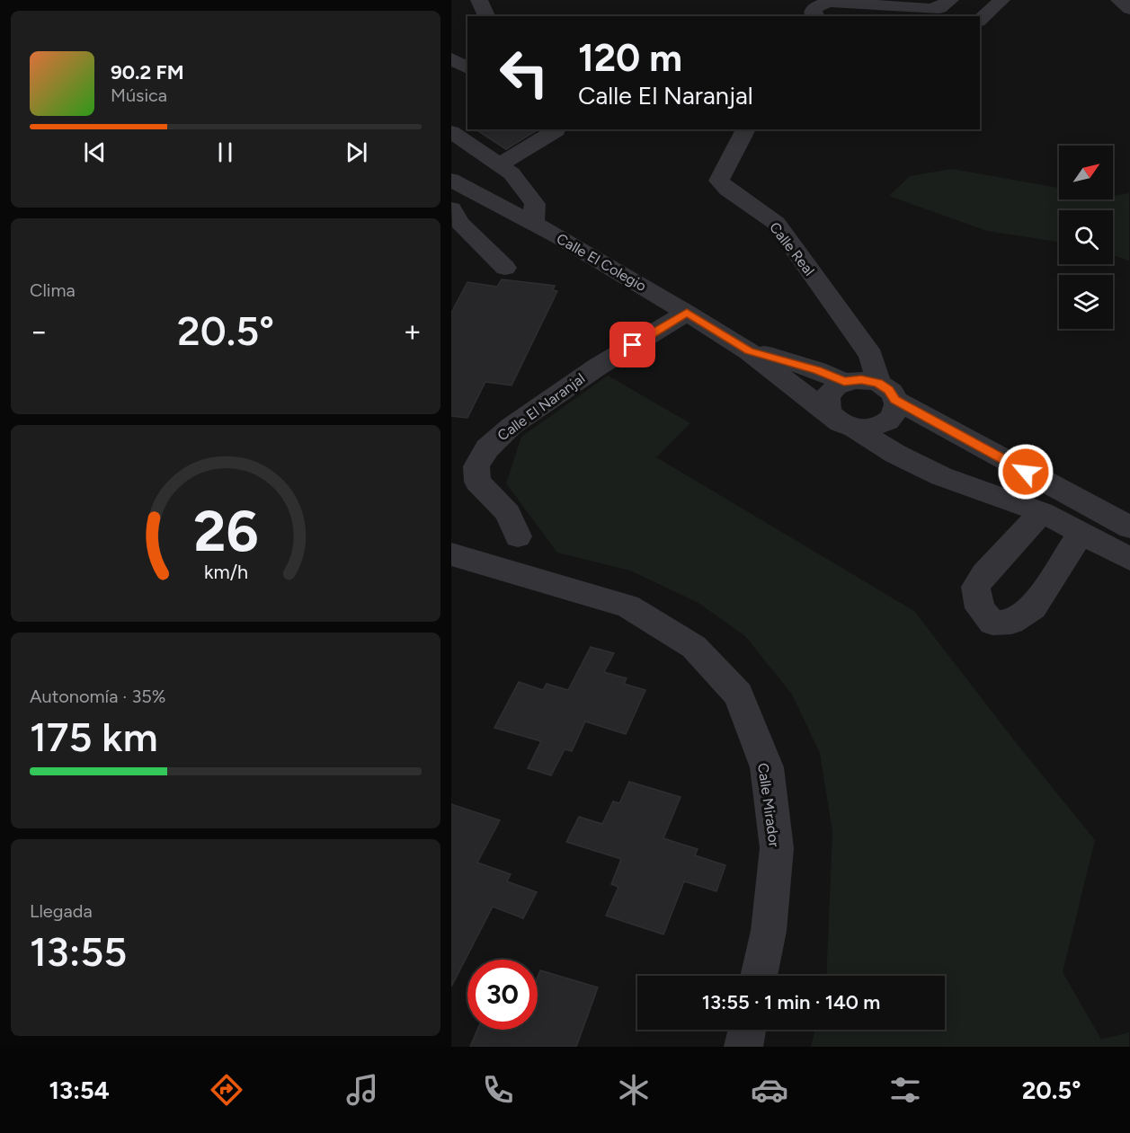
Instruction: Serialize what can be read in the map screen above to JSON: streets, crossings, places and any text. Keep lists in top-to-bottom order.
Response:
{
  "streets": {
    "street": [
      "Calle Real",
      "Calle El Colegio",
      "Calle El Naranjal",
      "Calle Mirador"
    ]
  },
  "crossings": [
    ["Calle Real", "Calle El Colegio"],
    ["Calle El Colegio", "Calle El Naranjal"]
  ],
  "north": "top right",
  "page": {
    "turn": ["120 m", "Calle El Naranjal"],
    "song": ["90.2 FM", "Música"],
    "tile": [
      "Clima",
      ["Autonomía · 35%", "175 km"],
      ["Llegada", "13:55"]
    ],
    "heat": ["−", "20.5°", "+"],
    "limit": "30",
    "trip": "13:55 · 1 min · 140 m",
    "tabs": ["13:54", "20.5°"],
    "gauge": ["26", "km/h"]
  }
}
